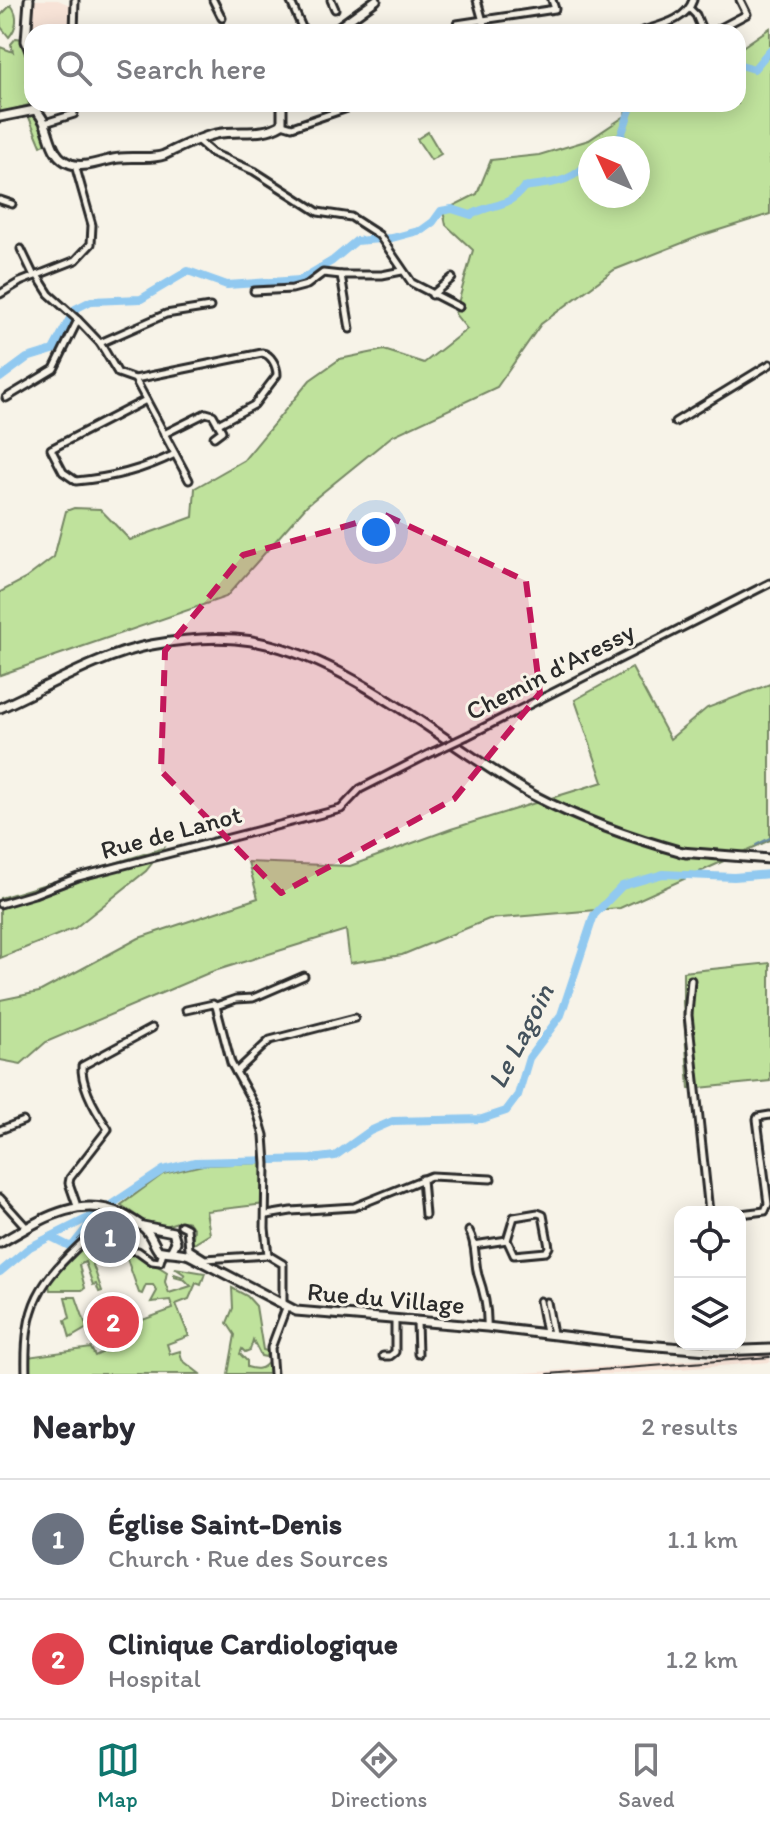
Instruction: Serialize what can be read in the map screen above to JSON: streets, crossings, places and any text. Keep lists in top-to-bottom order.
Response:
{
  "streets": {
    "main road": ["Rue du Village"],
    "street": ["Chemin d'Aressy", "Rue de Lanot"]
  },
  "crossings": [
    ["Chemin d'Aressy", "Rue de Lanot"]
  ],
  "water": ["Le Lagoin"],
  "north": "top left",
  "page": {
    "search": "Search here",
    "pins": ["1", "2"],
    "heading": ["Nearby", "2 results"],
    "list": [
      {
        "mark": "1",
        "name": "Église Saint-Denis",
        "note": "Church · Rue des Sources",
        "value": "1.1 km"
      },
      {
        "mark": "2",
        "name": "Clinique Cardiologique",
        "note": "Hospital",
        "value": "1.2 km"
      }
    ],
    "nav": ["Map", "Directions", "Saved"]
  }
}
